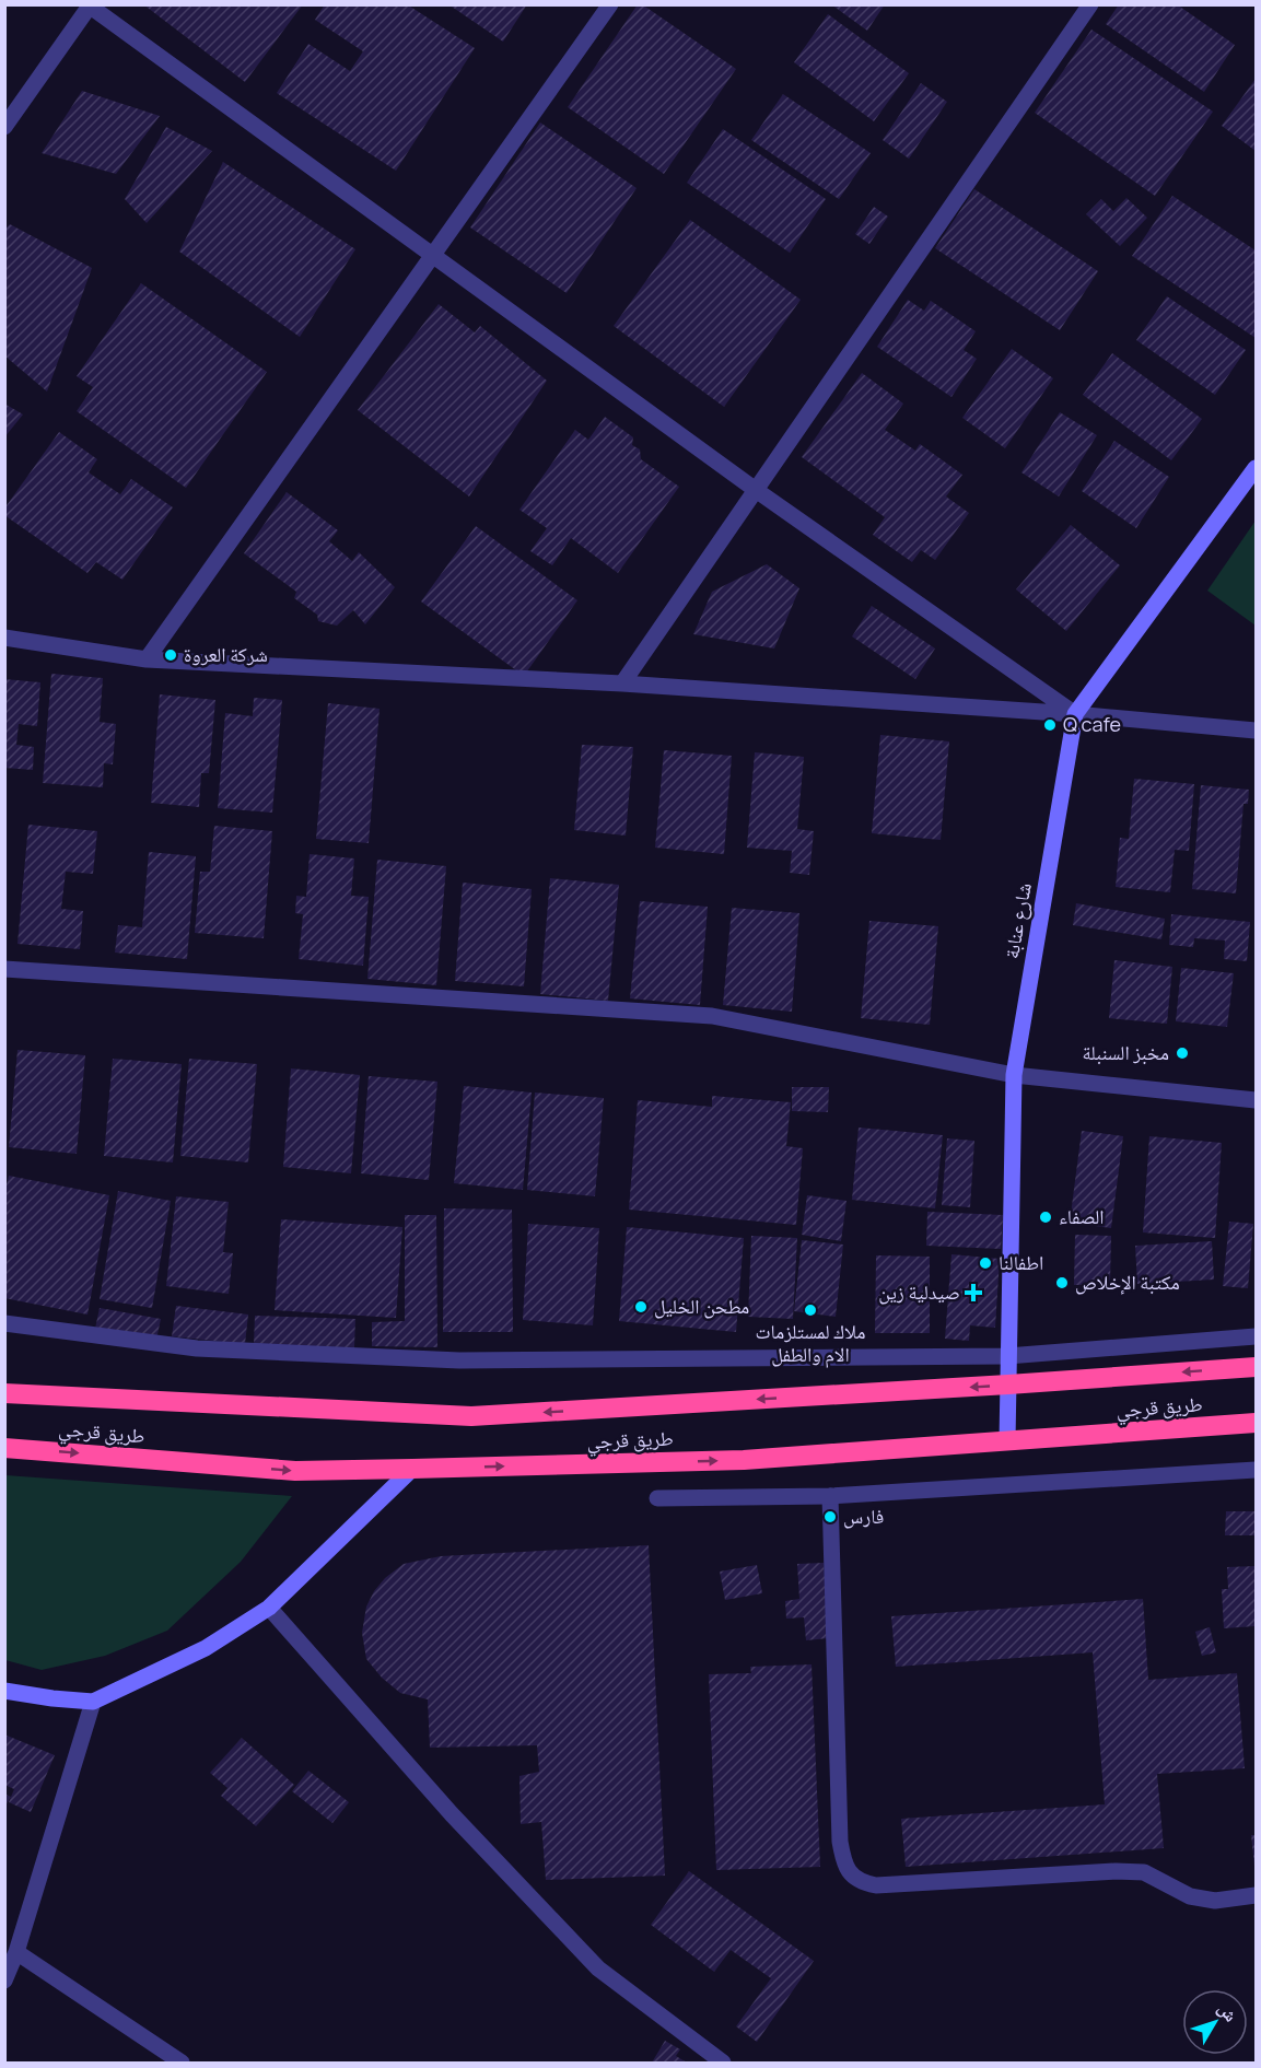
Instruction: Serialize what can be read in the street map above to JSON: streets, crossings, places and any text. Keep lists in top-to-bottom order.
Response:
{
  "streets": {
    "highway": ["طريق قرجي"],
    "street": ["شارع عنابة"]
  },
  "crossings": [
    ["شارع عنابة", "طريق قرجي"]
  ],
  "places": {
    "other": [
      "شركة العروة",
      "Q cafe",
      "مخبز السنبلة",
      "الصفاء",
      "اطفالنا",
      "مكتبة الإخلاص",
      "مطحن الخليل",
      "ملاك لمستلزمات الام والطفل",
      "فارس"
    ],
    "health": ["صيدلية زين"]
  },
  "north": "top right"
}
